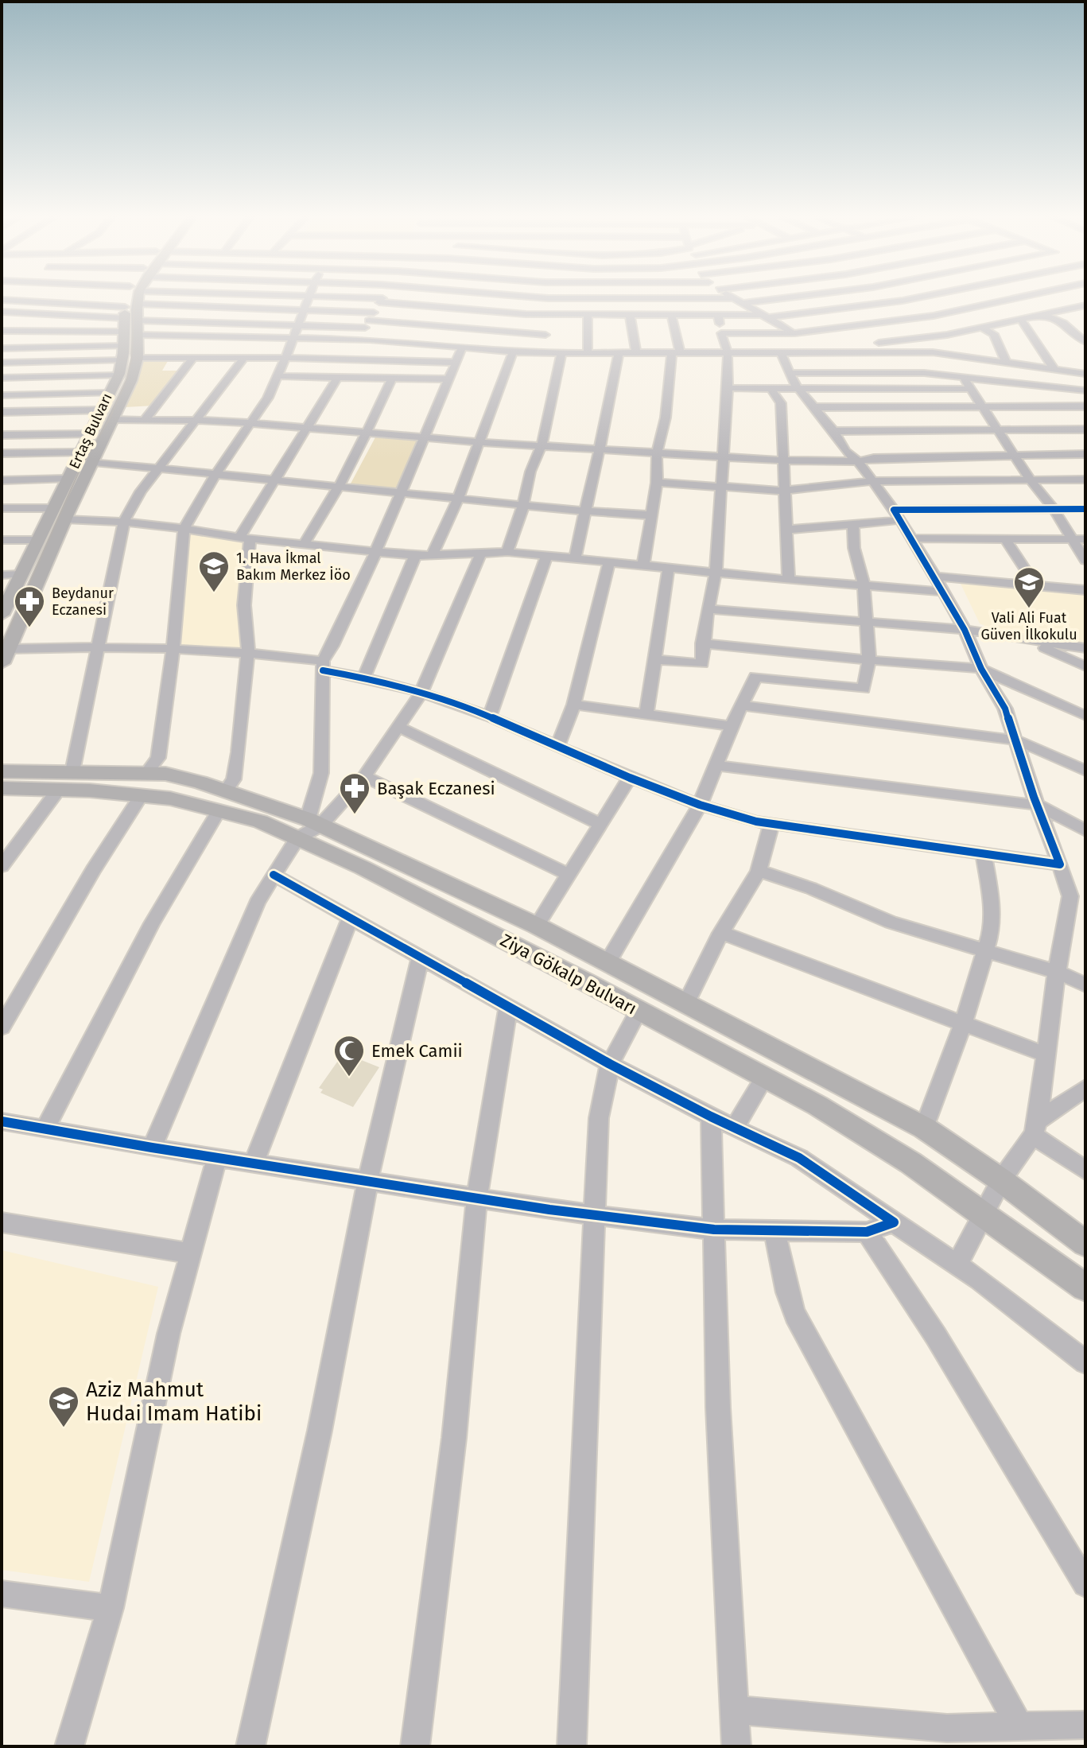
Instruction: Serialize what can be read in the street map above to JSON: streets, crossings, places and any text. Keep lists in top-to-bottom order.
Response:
{
  "streets": {
    "main road": ["Ertaş Bulvarı", "Ziya Gökalp Bulvarı"]
  },
  "places": {
    "school or university": ["1. Hava İkmal Bakım Merkez İöo", "Vali Ali Fuat Güven İlkokulu", "Aziz Mahmut Hudai Imam Hatibi"],
    "pharmacy": ["Beydanur Eczanesi", "Başak Eczanesi"],
    "mosque": ["Emek Camii"]
  }
}
